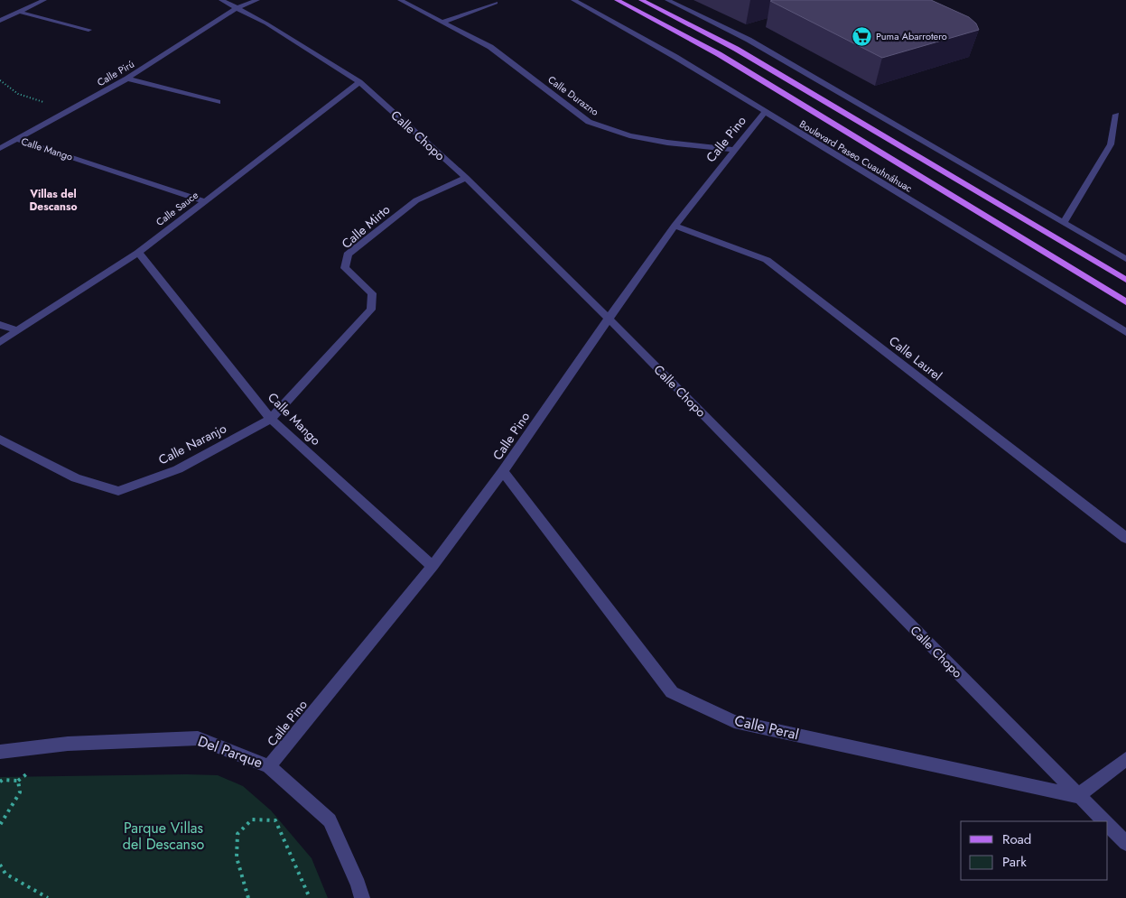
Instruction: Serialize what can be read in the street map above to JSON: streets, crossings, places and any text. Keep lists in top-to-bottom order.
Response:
{
  "streets": {
    "main road": ["Boulevard Paseo Cuauhnáhuac"],
    "street": [
      "Calle Pirú",
      "Calle Durazno",
      "Calle Chopo",
      "Calle Pino",
      "Calle Mango",
      "Calle Sauce",
      "Calle Mirto",
      "Calle Laurel",
      "Calle Naranjo",
      "Calle Peral",
      "Del Parque"
    ]
  },
  "crossings": [
    ["Calle Pirú", "Calle Chopo"],
    ["Calle Pirú", "Calle Mango"],
    ["Calle Durazno", "Calle Pino"],
    ["Calle Chopo", "Calle Pino"],
    ["Calle Chopo", "Calle Sauce"],
    ["Calle Chopo", "Calle Mirto"],
    ["Calle Chopo", "Calle Peral"],
    ["Calle Pino", "Calle Mango"],
    ["Calle Pino", "Boulevard Paseo Cuauhnáhuac"],
    ["Calle Pino", "Calle Laurel"],
    ["Calle Pino", "Calle Peral"],
    ["Calle Pino", "Del Parque"],
    ["Calle Mango", "Calle Sauce"],
    ["Calle Mango", "Calle Mirto"],
    ["Calle Mango", "Calle Naranjo"],
    ["Calle Mirto", "Calle Naranjo"]
  ],
  "districts": ["Villas del Descanso"],
  "parks": ["Parque Villas del Descanso"],
  "places": {
    "supermarket": ["Puma Abarrotero"]
  },
  "legend": ["Road", "Park"]
}
